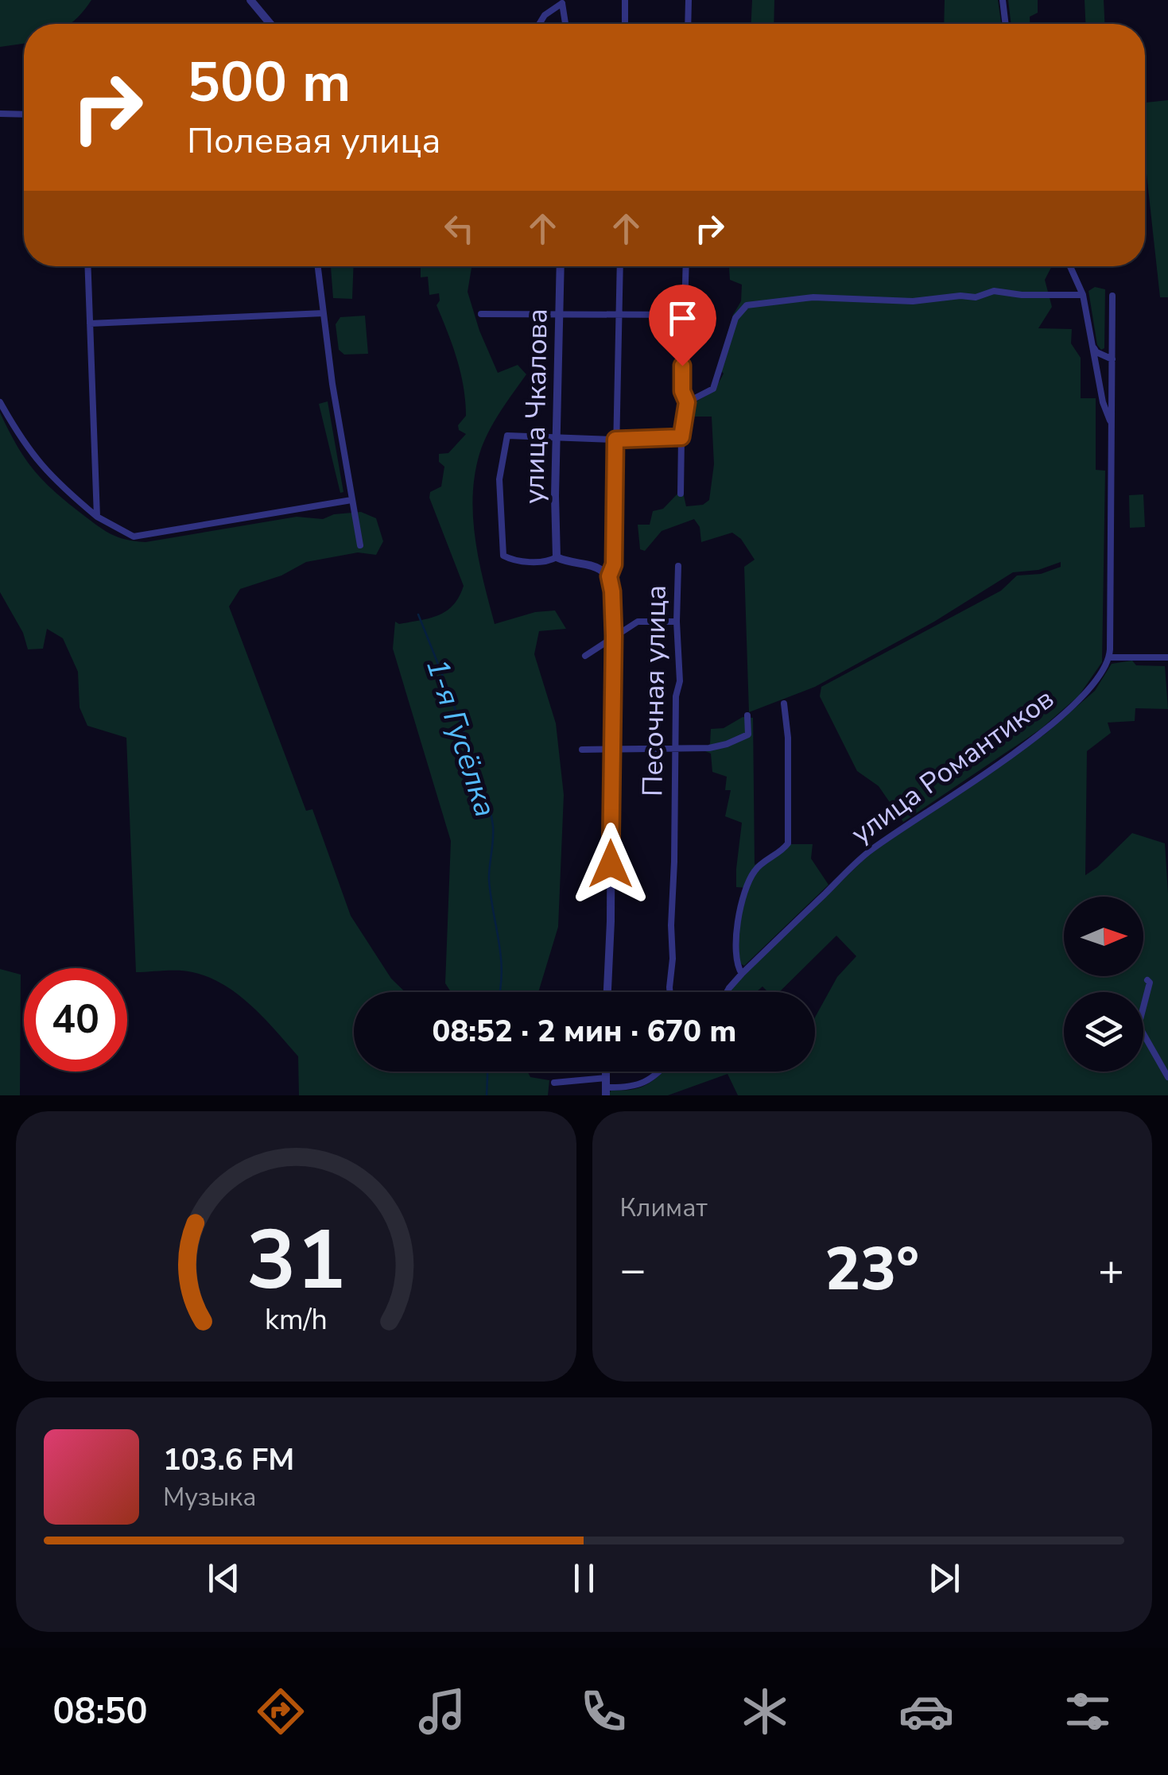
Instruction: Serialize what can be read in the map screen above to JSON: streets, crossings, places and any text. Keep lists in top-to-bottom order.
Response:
{
  "streets": {
    "street": ["улица Чкалова", "Песочная улица", "улица Романтиков"]
  },
  "water": ["1-я Гусёлка"],
  "north": "right",
  "page": {
    "turn": ["500 m", "Полевая улица"],
    "limit": "40",
    "trip": "08:52 · 2 мин · 670 m",
    "tile": "Климат",
    "heat": ["−", "23°", "+"],
    "song": ["103.6 FM", "Музыка"],
    "tabs": "08:50",
    "gauge": ["31", "km/h"]
  }
}
